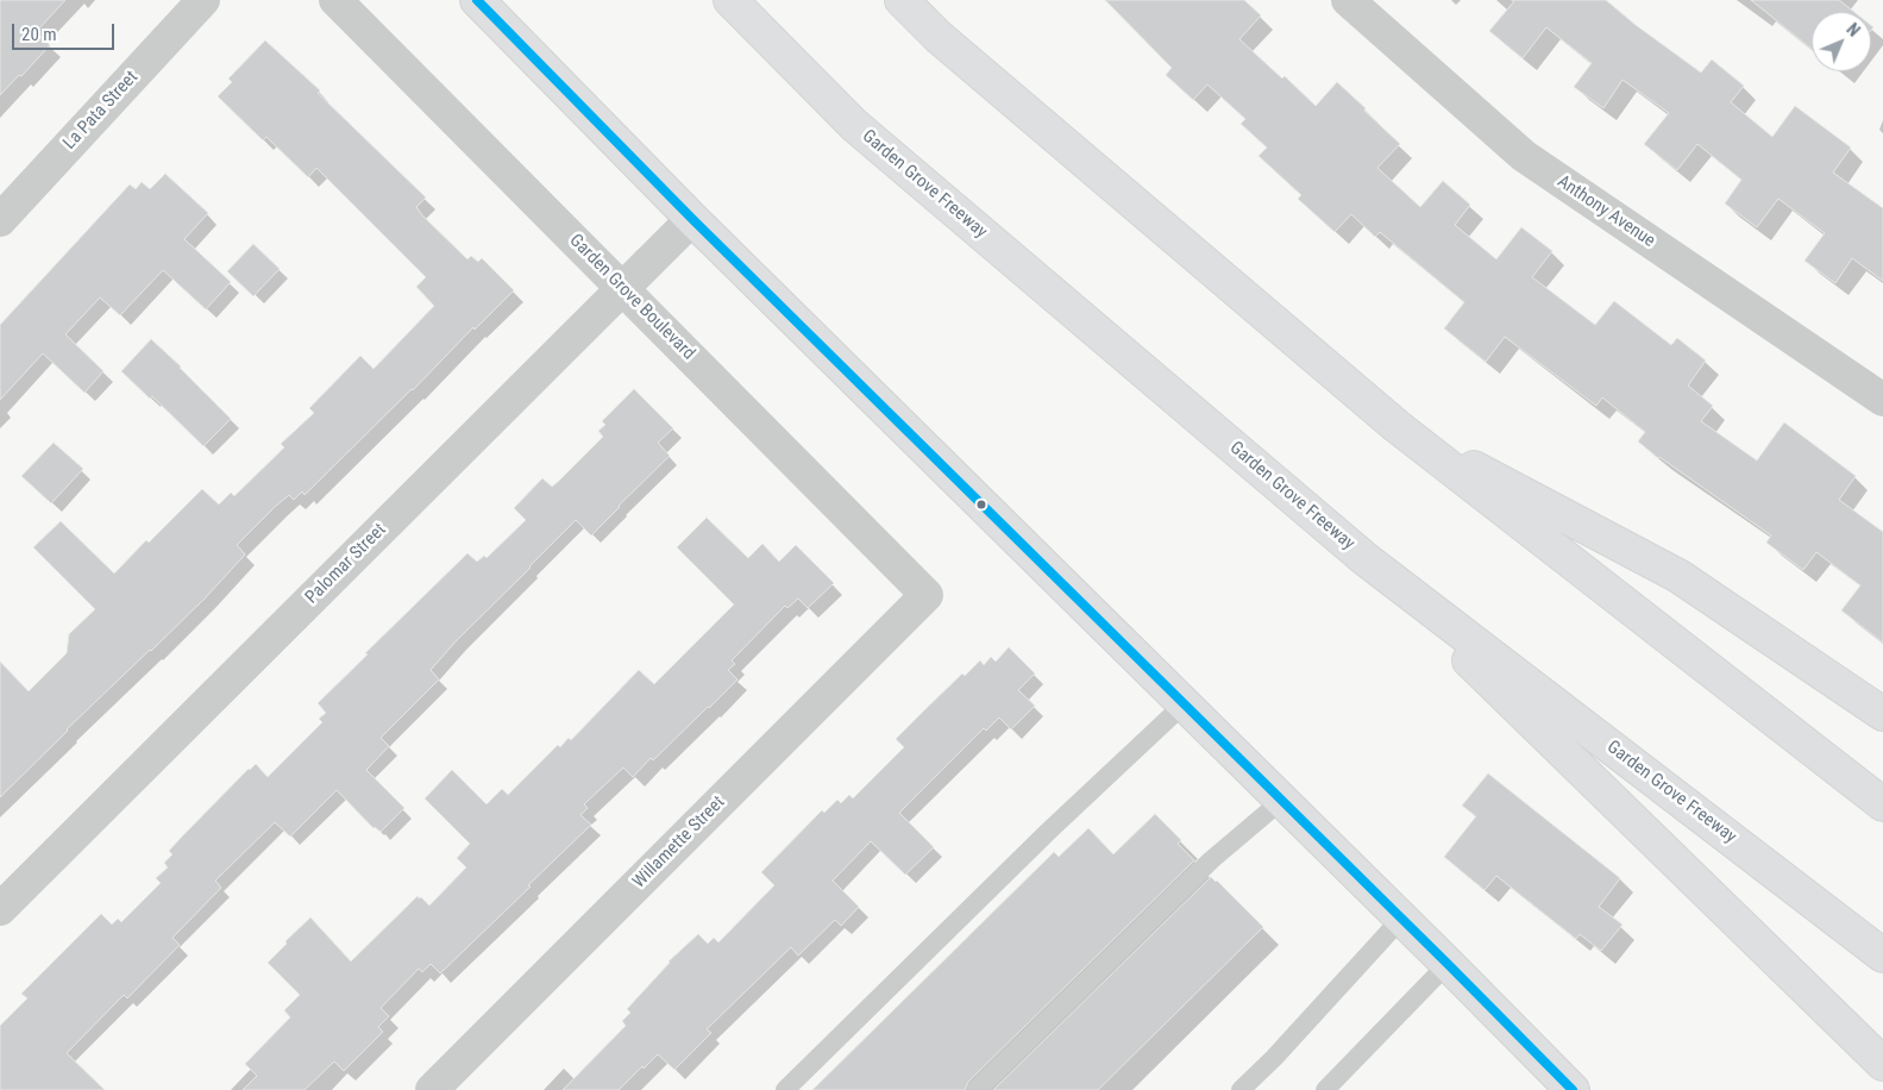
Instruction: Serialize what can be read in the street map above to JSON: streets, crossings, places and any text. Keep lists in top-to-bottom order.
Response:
{
  "streets": {
    "main road": ["Garden Grove Freeway"],
    "street": [
      "La Pata Street",
      "Anthony Avenue",
      "Garden Grove Boulevard",
      "Palomar Street",
      "Willamette Street"
    ]
  },
  "crossings": [
    ["Garden Grove Boulevard", "Palomar Street"],
    ["Garden Grove Boulevard", "Willamette Street"]
  ],
  "scale_bar": "20 m",
  "north": "top right"
}
